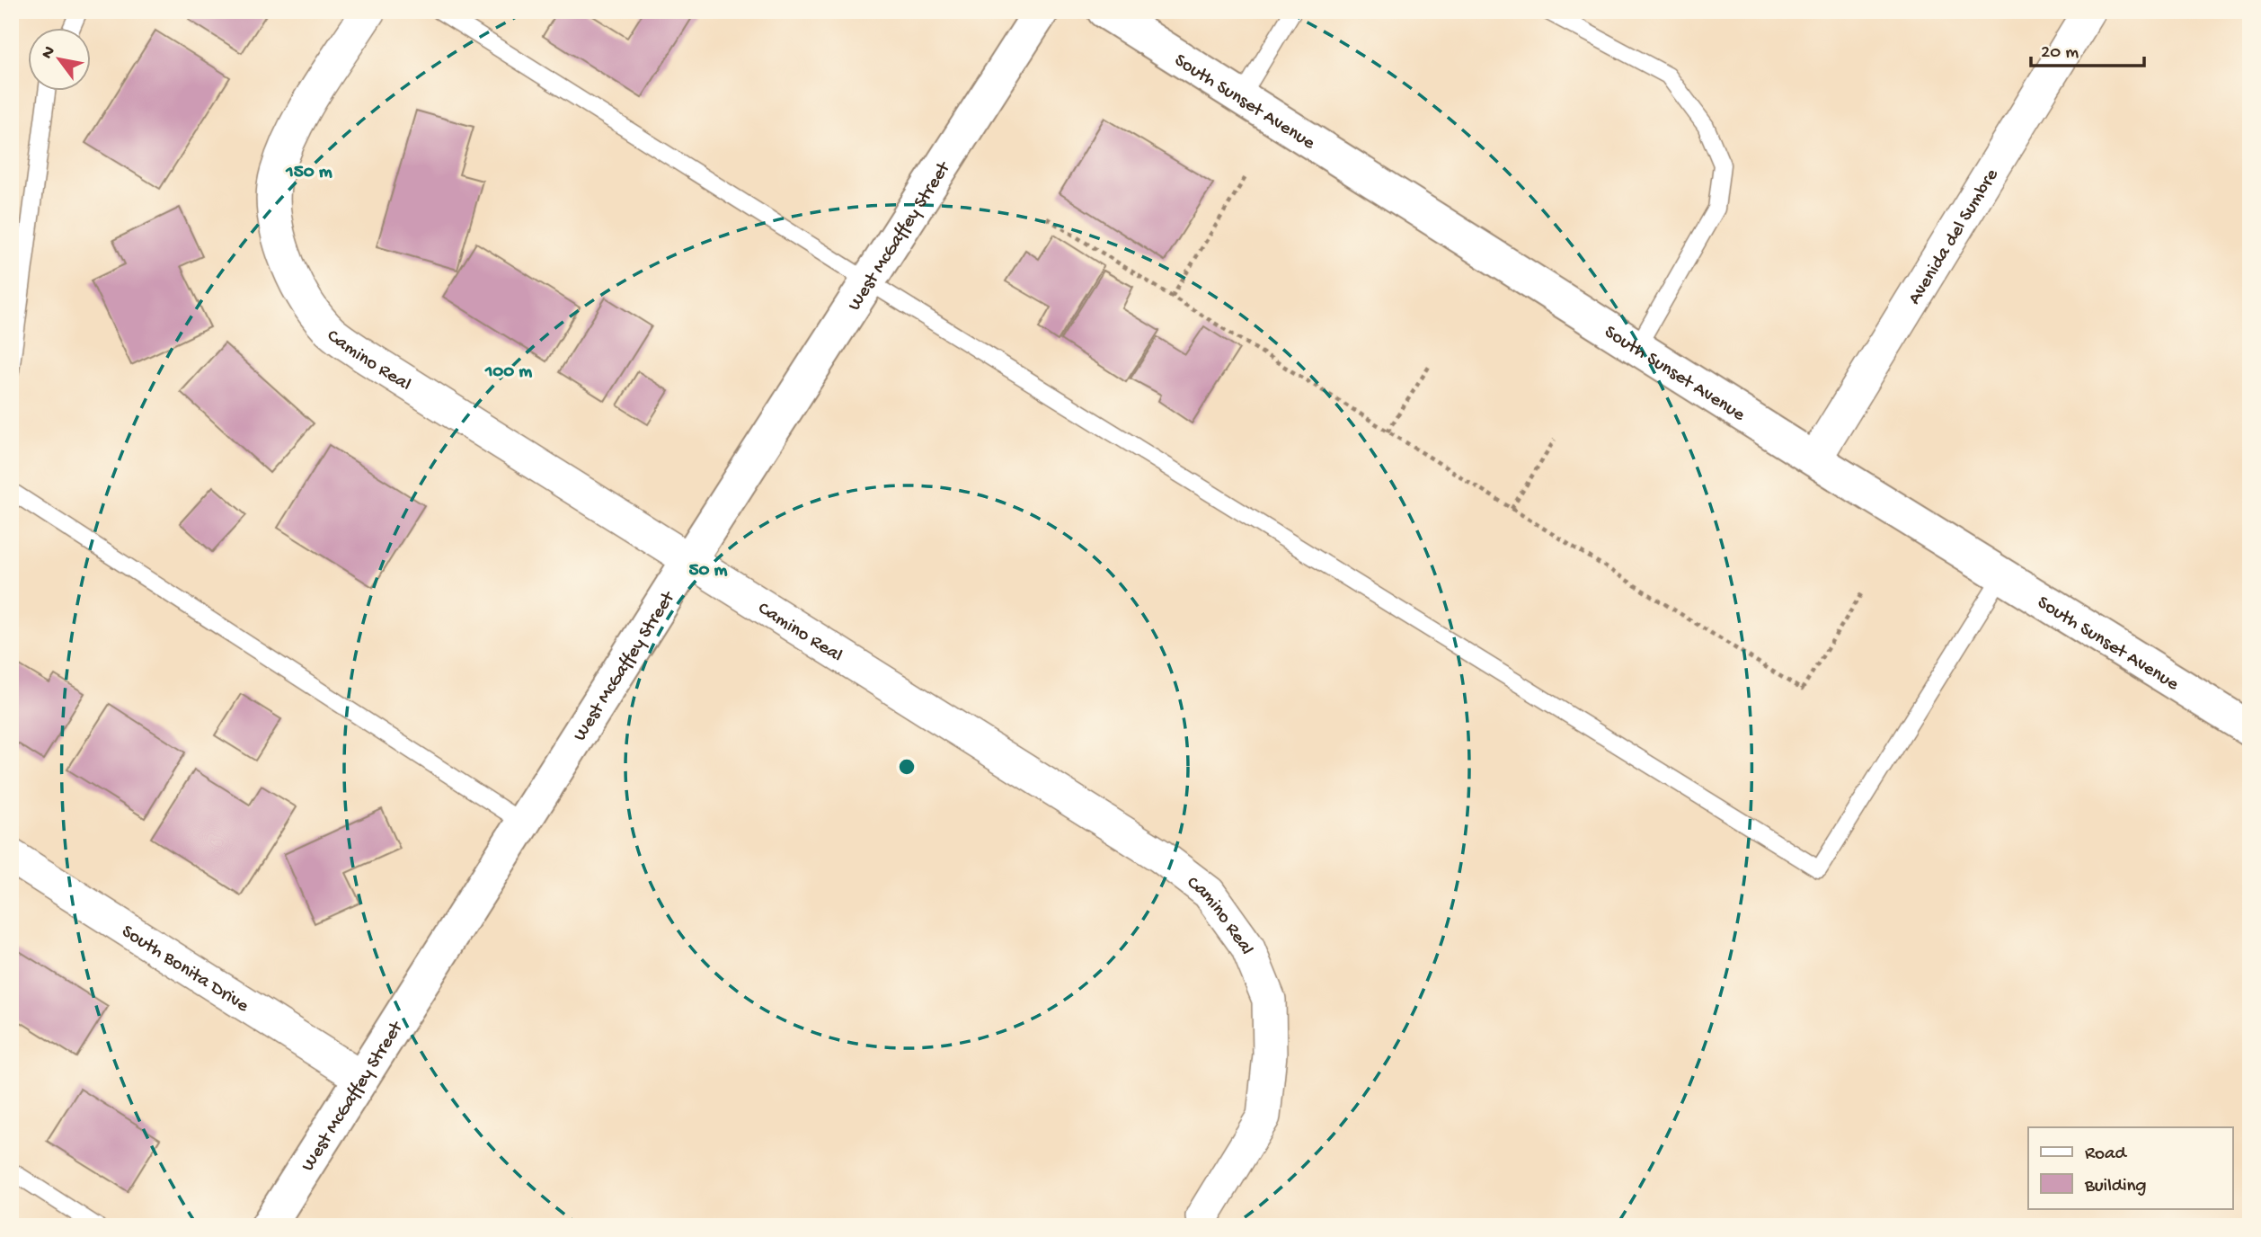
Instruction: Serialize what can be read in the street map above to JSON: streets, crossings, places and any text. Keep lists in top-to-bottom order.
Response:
{
  "streets": {
    "main road": ["South Sunset Avenue", "West McGaffey Street"],
    "street": ["Avenida del Sumbre", "Camino Real", "South Bonita Drive"]
  },
  "crossings": [
    ["South Sunset Avenue", "Avenida del Sumbre"],
    ["West McGaffey Street", "Camino Real"],
    ["West McGaffey Street", "South Bonita Drive"]
  ],
  "legend": ["Road", "Building"],
  "scale_bar": "20 m",
  "north": "top left",
  "rings": ["150 m", "100 m", "50 m"]
}
